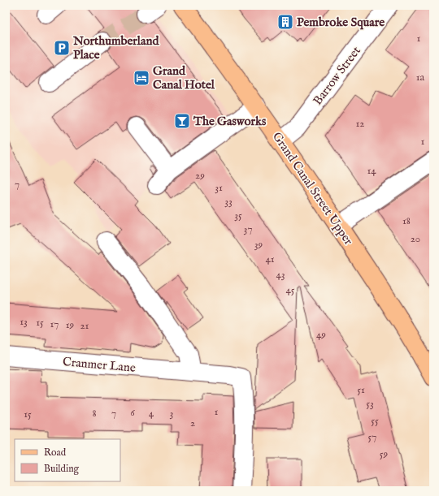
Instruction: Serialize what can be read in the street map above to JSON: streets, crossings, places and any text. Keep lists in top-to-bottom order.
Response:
{
  "streets": {
    "main road": ["Grand Canal Street Upper"],
    "street": ["Barrow Street", "Cranmer Lane"]
  },
  "crossings": [
    ["Barrow Street", "Grand Canal Street Upper"]
  ],
  "places": {
    "building": ["Pembroke Square"],
    "parking": ["Northumberland Place"],
    "hotel": ["Grand Canal Hotel"],
    "bar": ["The Gasworks"]
  },
  "house_numbers": [
    "1",
    "1a",
    "12",
    "1",
    "14",
    "29",
    "7",
    "31",
    "33",
    "35",
    "18",
    "37",
    "20",
    "39",
    "41",
    "43",
    "45",
    "13",
    "15",
    "17",
    "19",
    "21",
    "49",
    "51",
    "53",
    "1",
    "6",
    "8",
    "7",
    "4",
    "3",
    "15",
    "55",
    "2",
    "57",
    "59"
  ],
  "legend": ["Road", "Building"]
}
